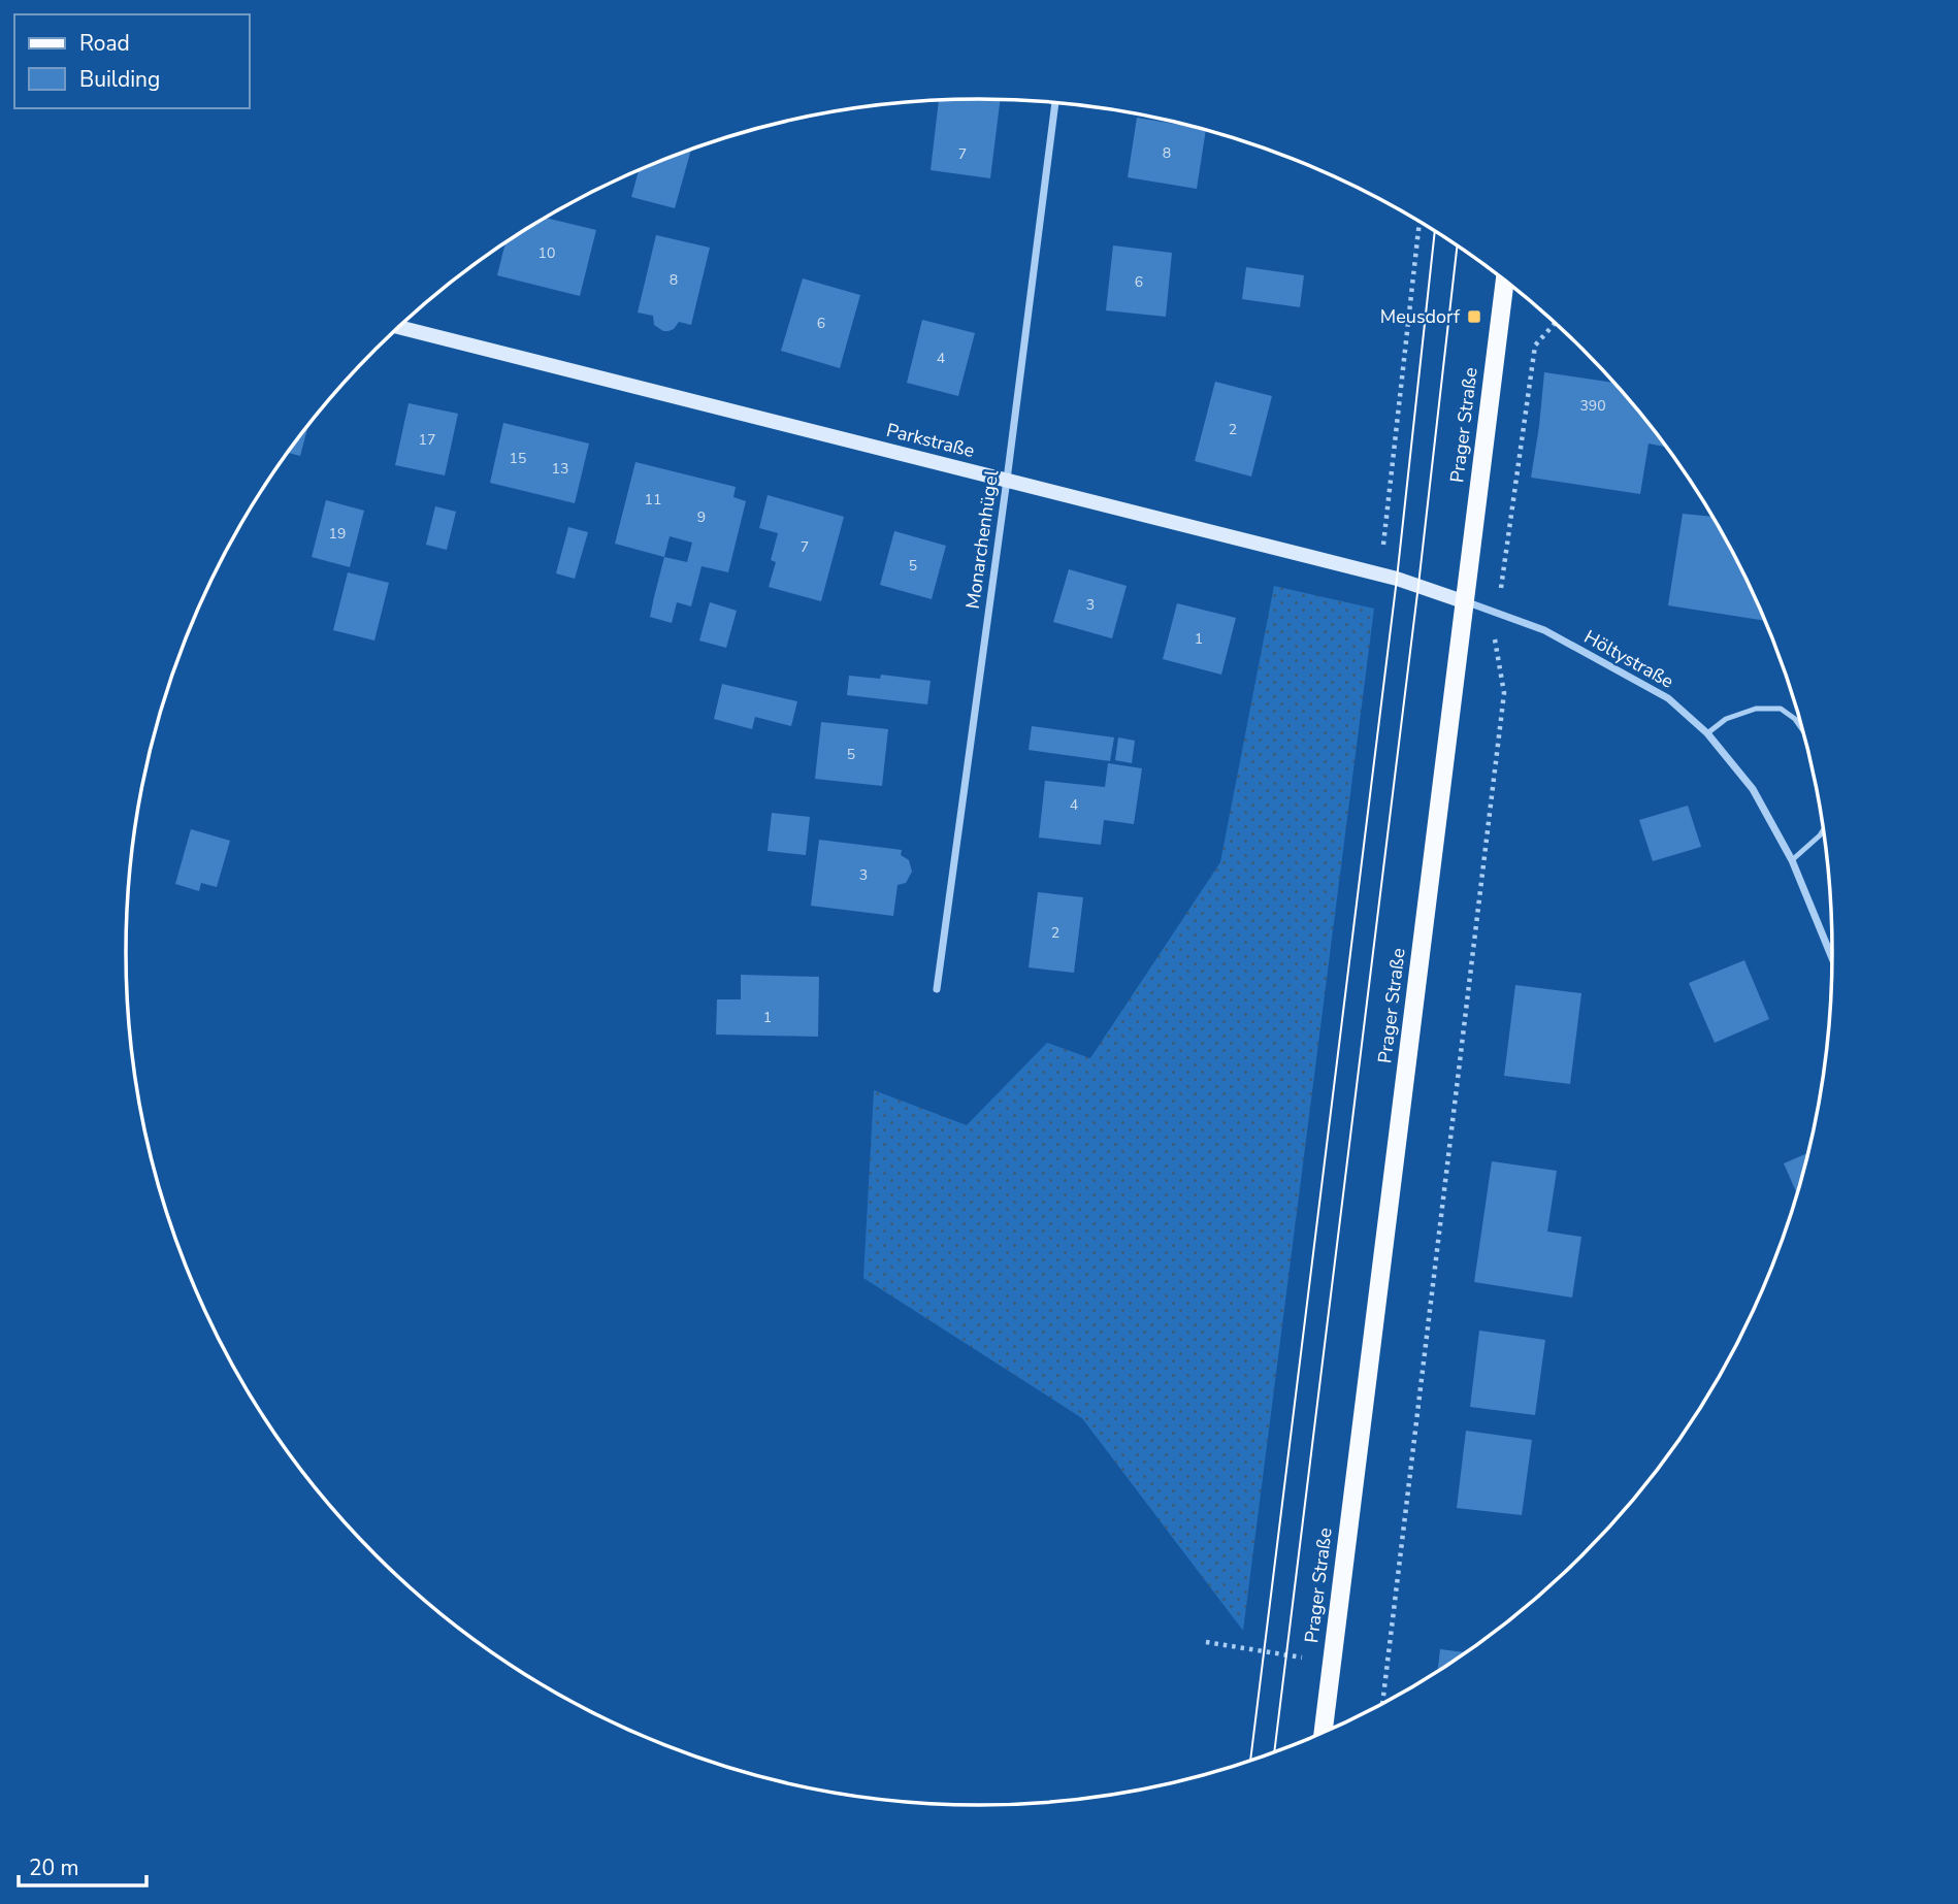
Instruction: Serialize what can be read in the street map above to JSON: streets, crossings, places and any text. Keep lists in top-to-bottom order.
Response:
{
  "streets": {
    "main road": ["Prager Straße"],
    "street": ["Parkstraße", "Monarchenhügel", "Höltystraße"]
  },
  "crossings": [
    ["Prager Straße", "Parkstraße"],
    ["Prager Straße", "Höltystraße"],
    ["Parkstraße", "Monarchenhügel"],
    ["Parkstraße", "Höltystraße"]
  ],
  "places": {
    "transit": ["Meusdorf"]
  },
  "house_numbers": [
    "8",
    "7",
    "10",
    "8",
    "6",
    "6",
    "4",
    "390",
    "2",
    "17",
    "15",
    "13",
    "11",
    "9",
    "19",
    "7",
    "5",
    "3",
    "1",
    "5",
    "4",
    "3",
    "2",
    "1"
  ],
  "legend": ["Road", "Building"],
  "scale_bar": "20 m"
}
